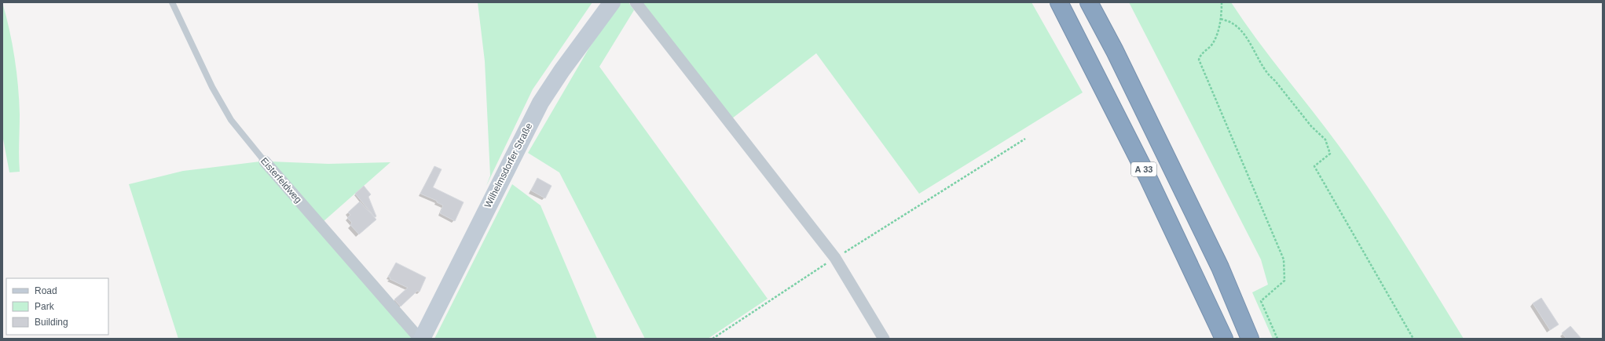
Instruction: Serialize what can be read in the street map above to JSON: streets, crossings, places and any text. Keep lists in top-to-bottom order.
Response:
{
  "streets": {
    "highway": ["A 33"],
    "street": ["Wilhelmsdorfer Straße", "Eisterfeldweg"]
  },
  "crossings": [
    ["Wilhelmsdorfer Straße", "Eisterfeldweg"]
  ],
  "legend": ["Road", "Park", "Building"]
}
